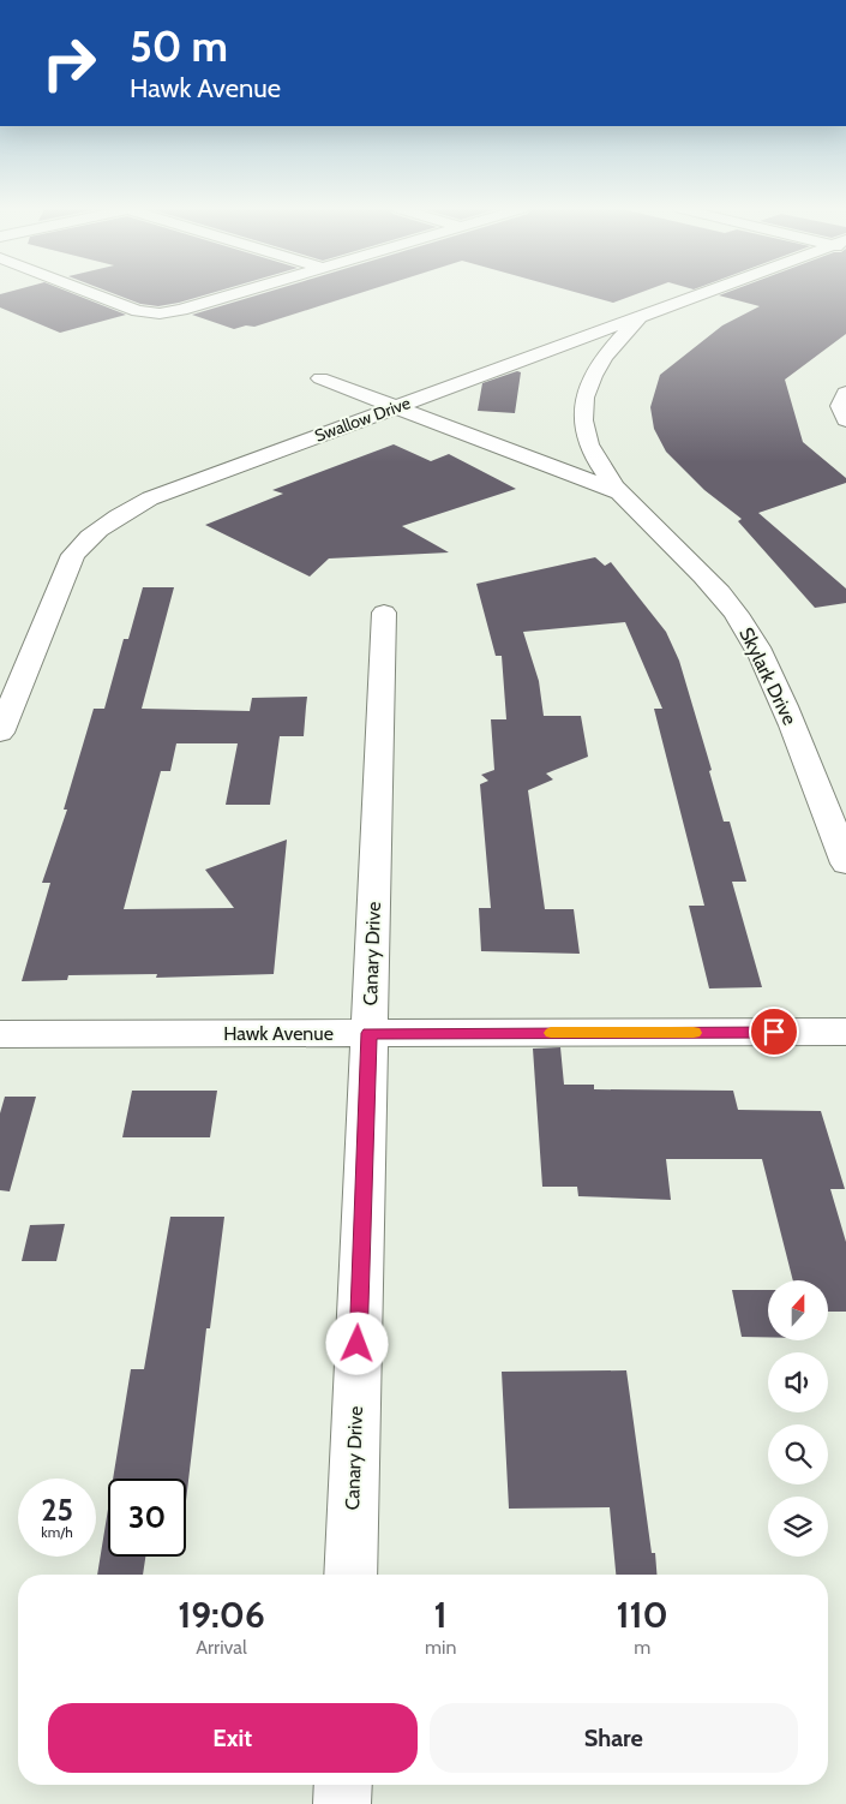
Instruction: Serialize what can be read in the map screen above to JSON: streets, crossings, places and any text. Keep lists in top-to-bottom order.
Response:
{
  "streets": {
    "street": [
      "Swallow Drive",
      "Skylark Drive",
      "Canary Drive",
      "Hawk Avenue"
    ]
  },
  "crossings": [
    ["Swallow Drive", "Skylark Drive"],
    ["Canary Drive", "Hawk Avenue"]
  ],
  "north": "top",
  "page": {
    "turn": ["50 m", "Hawk Avenue"],
    "speed": "25 km/h",
    "limit": "30",
    "eta": [
      "19:06",
      "Arrival",
      "1",
      "min",
      "110",
      "m"
    ],
    "buttons": ["Exit", "Share"]
  }
}
